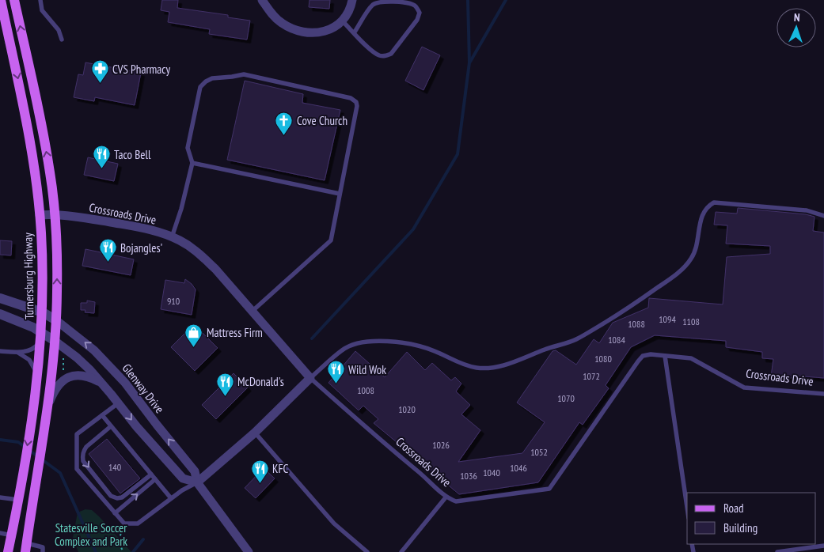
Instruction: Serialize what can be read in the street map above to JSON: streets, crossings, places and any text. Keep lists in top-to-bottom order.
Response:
{
  "streets": {
    "main road": ["Turnersburg Highway"],
    "street": ["Crossroads Drive", "Glenway Drive"]
  },
  "crossings": [
    ["Crossroads Drive", "Turnersburg Highway"]
  ],
  "parks": ["Statesville Soccer Complex and Park"],
  "places": {
    "pharmacy": ["CVS Pharmacy"],
    "church": ["Cove Church"],
    "restaurant": [
      "Taco Bell",
      "Bojangles'",
      "Wild Wok",
      "McDonald's",
      "KFC"
    ],
    "shop": ["Mattress Firm"]
  },
  "house_numbers": [
    "910",
    "1094",
    "1108",
    "1088",
    "1084",
    "1080",
    "1072",
    "1008",
    "1070",
    "1020",
    "1026",
    "1052",
    "140",
    "1046",
    "1040",
    "1036"
  ],
  "legend": ["Road", "Building"],
  "north": "top"
}
